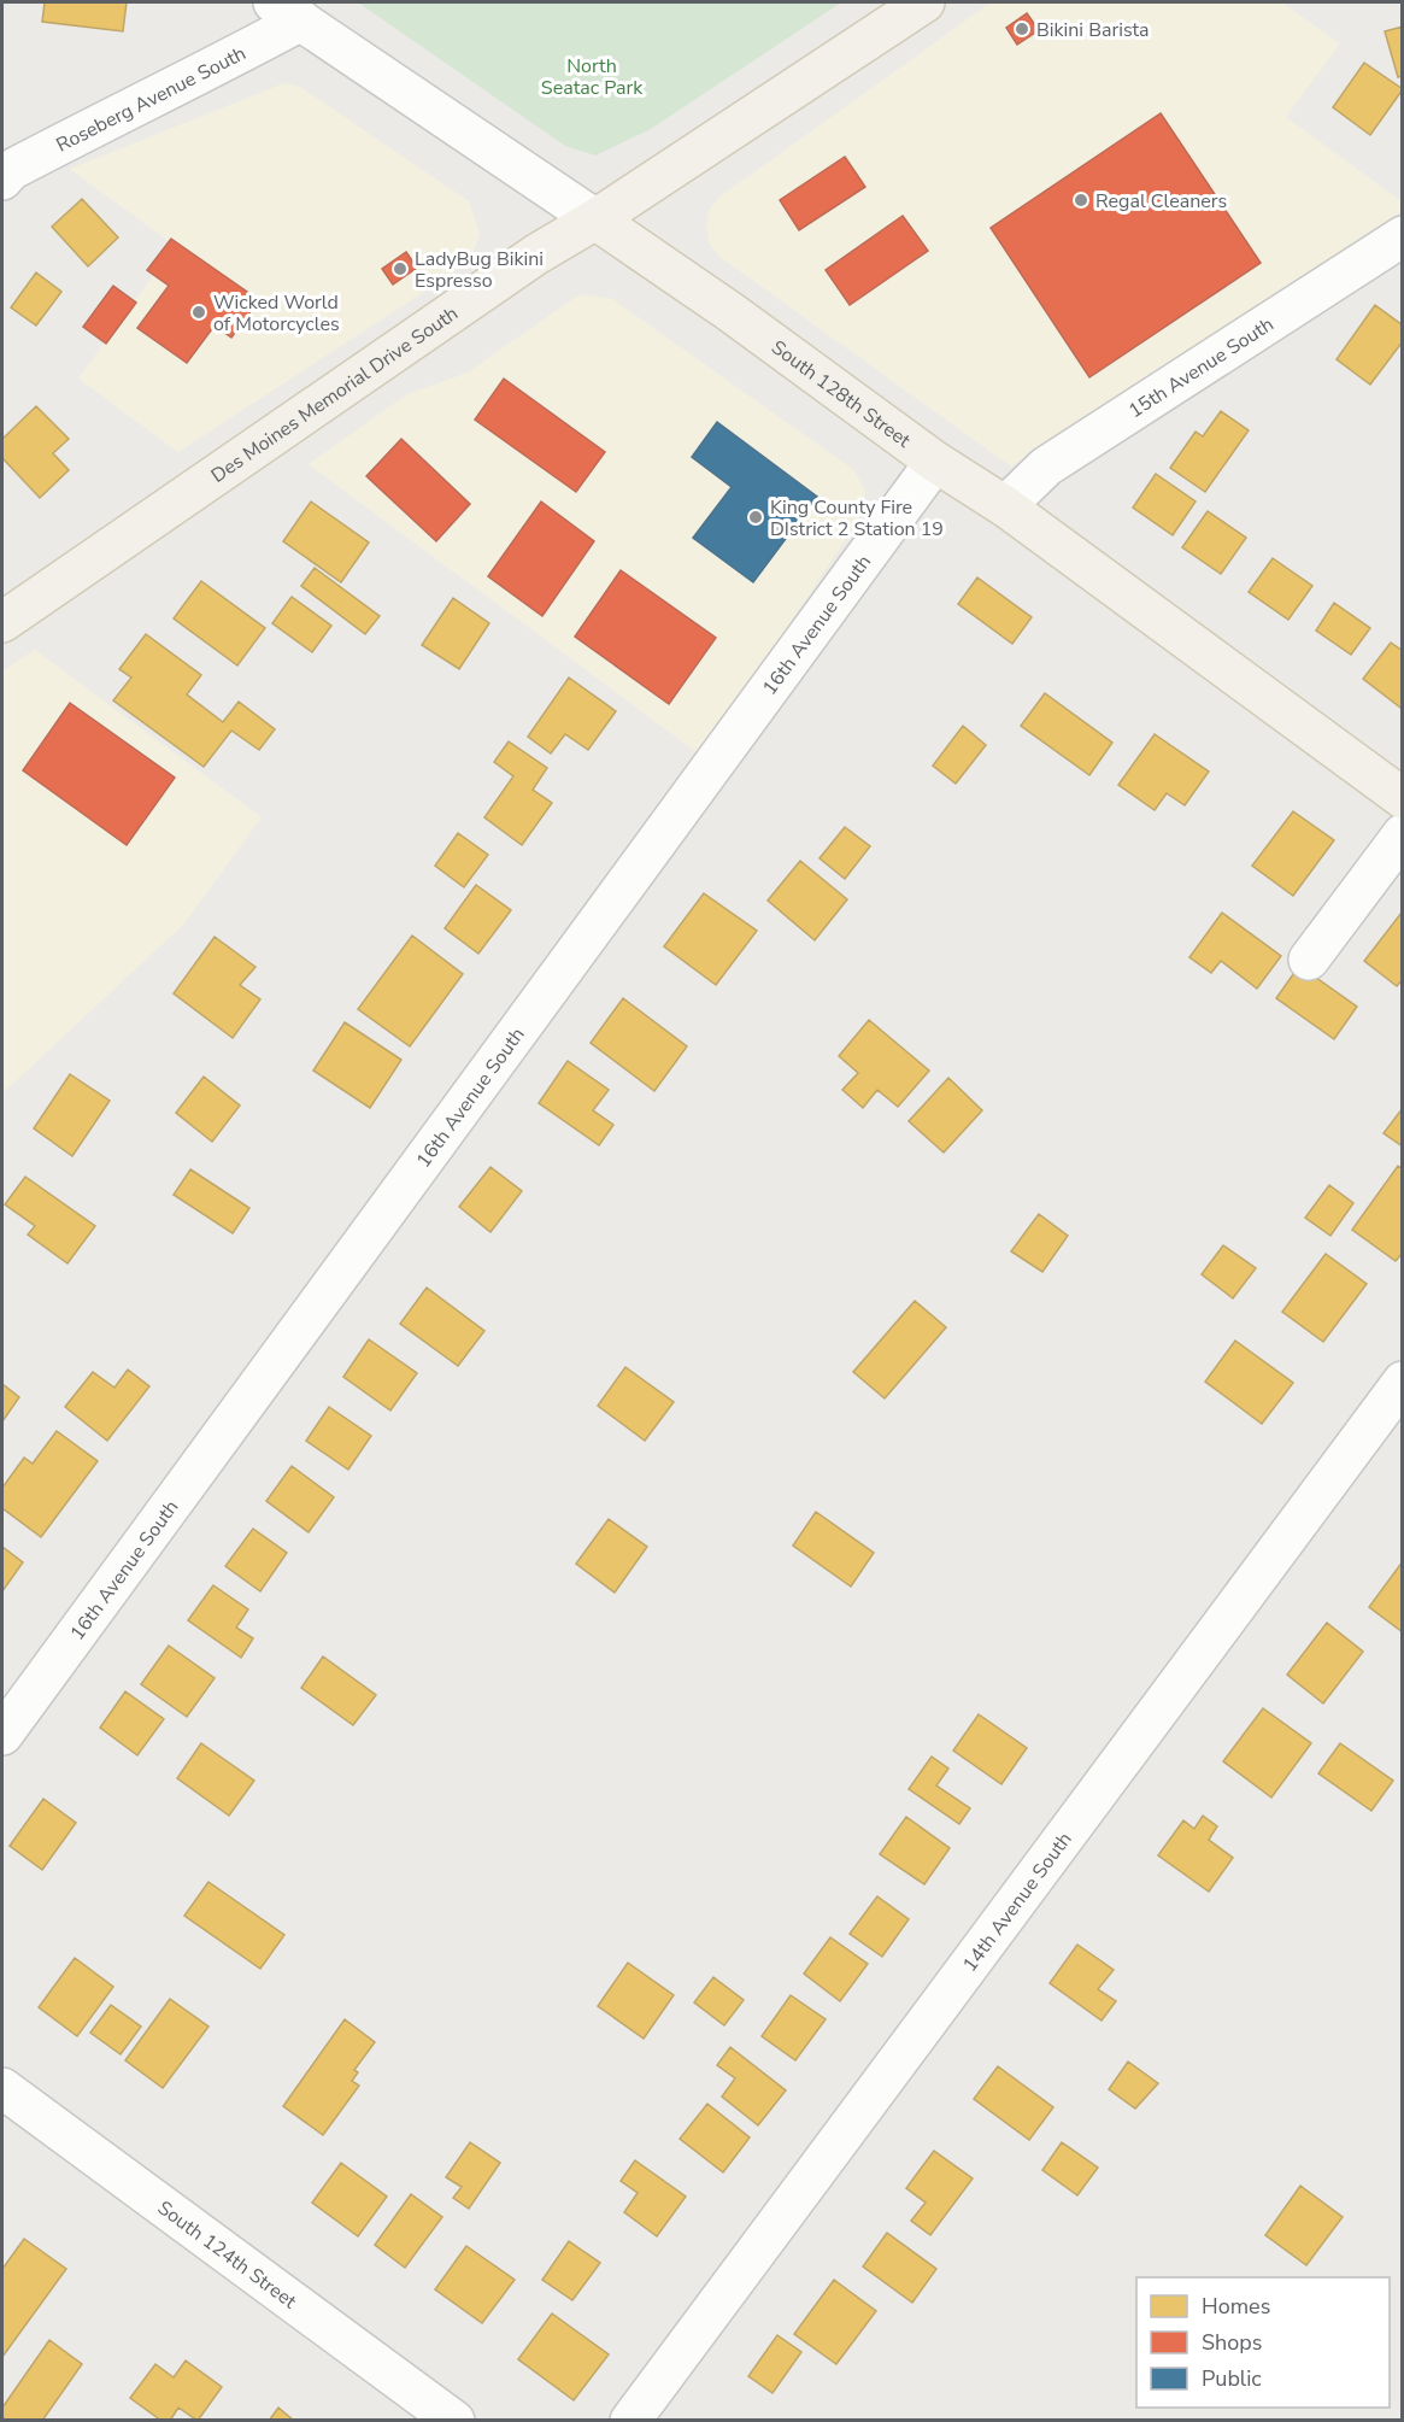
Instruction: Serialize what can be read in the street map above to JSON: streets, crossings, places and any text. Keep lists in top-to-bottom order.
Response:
{
  "streets": {
    "main road": ["Des Moines Memorial Drive South", "South 128th Street"],
    "street": [
      "Roseberg Avenue South",
      "15th Avenue South",
      "16th Avenue South",
      "14th Avenue South",
      "South 124th Street"
    ]
  },
  "crossings": [
    ["Roseberg Avenue South", "South 128th Street"],
    ["15th Avenue South", "South 128th Street"],
    ["Des Moines Memorial Drive South", "South 128th Street"],
    ["South 128th Street", "16th Avenue South"]
  ],
  "parks": ["North Seatac Park"],
  "places": [
    "Bikini Barista",
    "Regal Cleaners",
    "LadyBug Bikini Espresso",
    "Wicked World of Motorcycles",
    "King County Fire DIstrict 2 Station 19"
  ],
  "legend": ["Homes", "Shops", "Public"]
}
